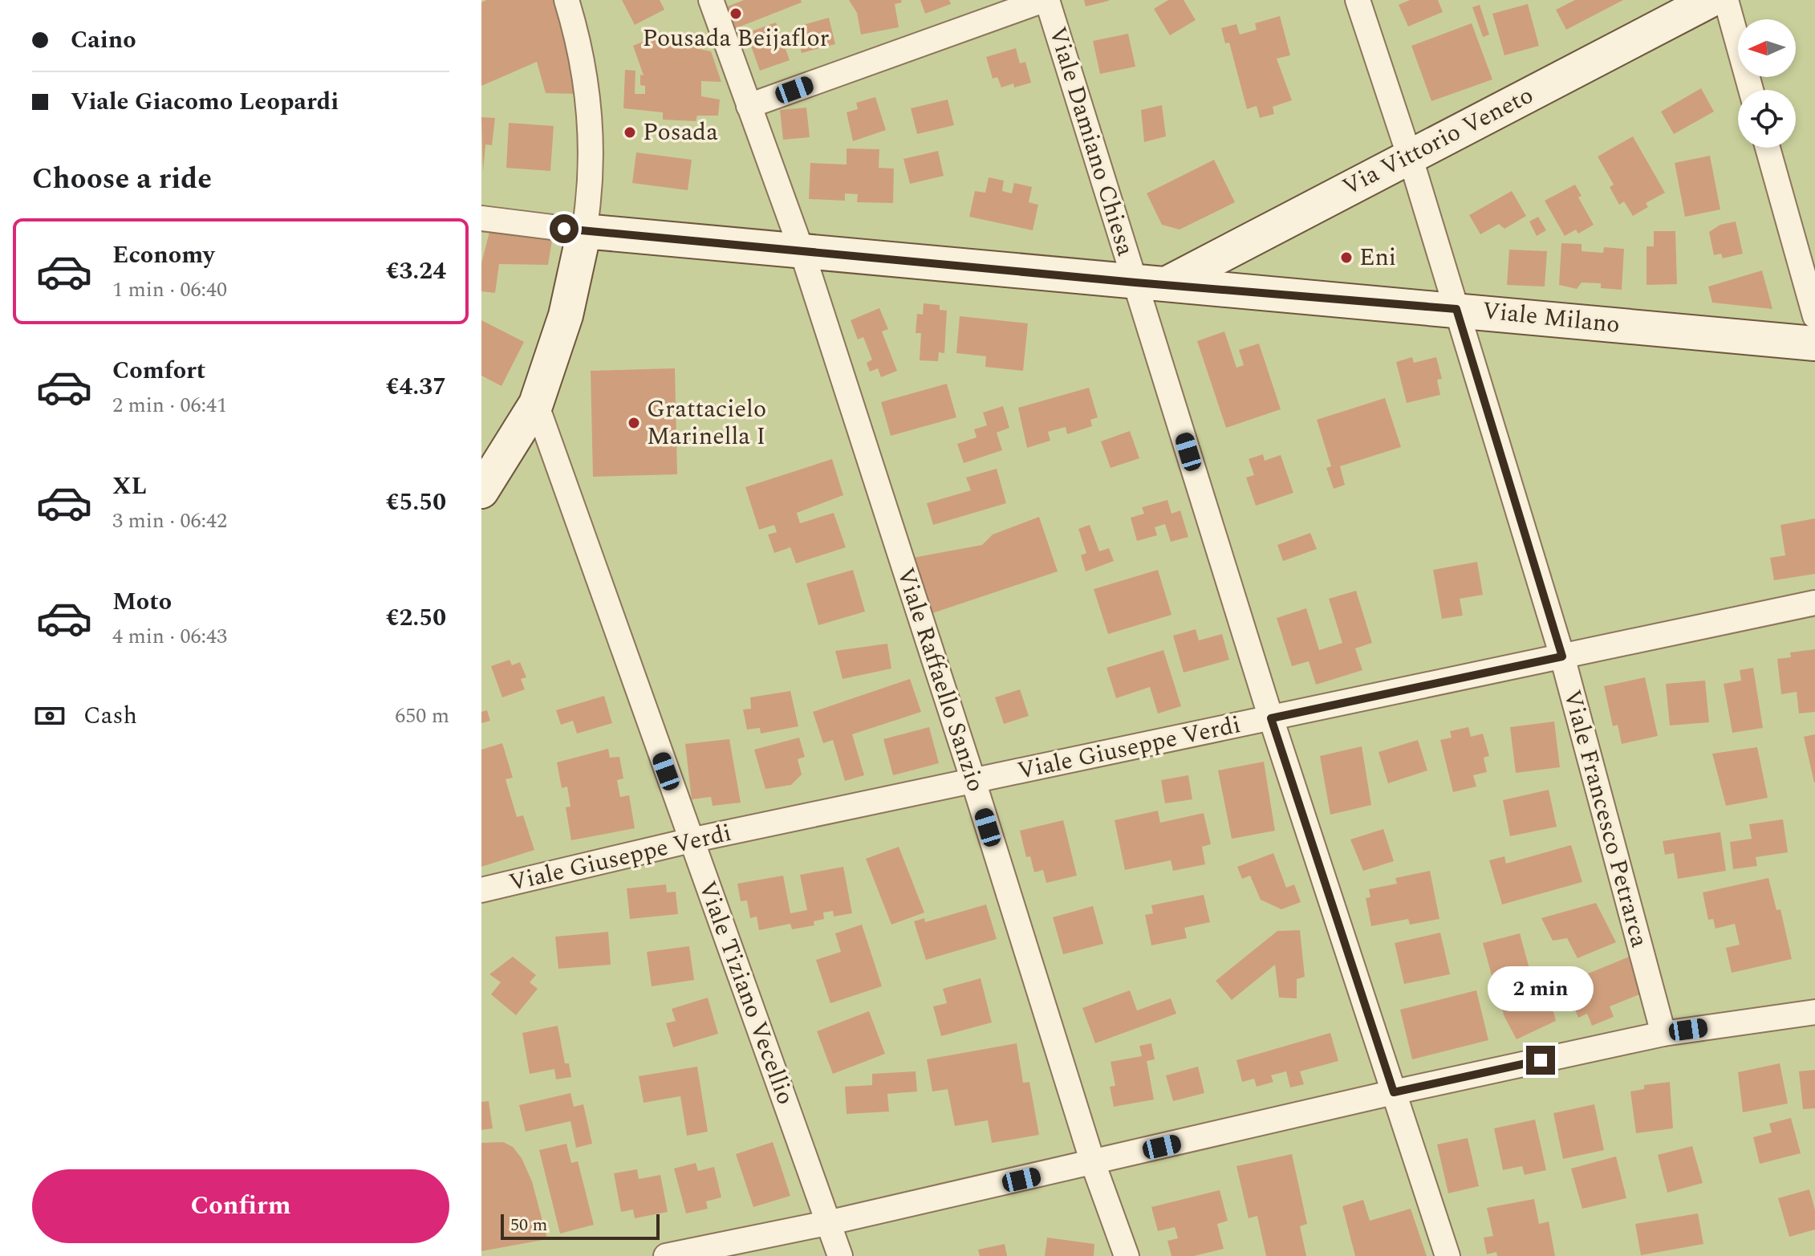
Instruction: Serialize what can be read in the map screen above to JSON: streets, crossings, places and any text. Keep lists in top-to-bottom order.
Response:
{
  "streets": {
    "street": [
      "Viale Damiano Chiesa",
      "Via Vittorio Veneto",
      "Viale Milano",
      "Viale Raffaello Sanzio",
      "Viale Giuseppe Verdi",
      "Viale Francesco Petrarca",
      "Viale Tiziano Vecellio"
    ]
  },
  "crossings": [
    ["Viale Damiano Chiesa", "Via Vittorio Veneto"],
    ["Viale Damiano Chiesa", "Viale Milano"],
    ["Viale Damiano Chiesa", "Viale Giuseppe Verdi"],
    ["Via Vittorio Veneto", "Viale Milano"],
    ["Via Vittorio Veneto", "Viale Francesco Petrarca"],
    ["Viale Milano", "Viale Raffaello Sanzio"],
    ["Viale Milano", "Viale Francesco Petrarca"],
    ["Viale Raffaello Sanzio", "Viale Giuseppe Verdi"],
    ["Viale Giuseppe Verdi", "Viale Francesco Petrarca"],
    ["Viale Giuseppe Verdi", "Viale Tiziano Vecellio"]
  ],
  "places": [
    "Pousada Beijaflor",
    "Posada",
    "Eni",
    "Grattacielo Marinella I"
  ],
  "scale_bar": "50 m",
  "north": "left",
  "page": {
    "banner": ["Caino", "Viale Giacomo Leopardi"],
    "heading": "Choose a ride",
    "list": [
      {
        "name": "Economy",
        "note": "1 min · 06:40",
        "value": "€3.24"
      },
      {
        "name": "Comfort",
        "note": "2 min · 06:41",
        "value": "€4.37"
      },
      {
        "name": "XL",
        "note": "3 min · 06:42",
        "value": "€5.50"
      },
      {
        "name": "Moto",
        "note": "4 min · 06:43",
        "value": "€2.50"
      }
    ],
    "pay": ["Cash", "650 m"],
    "bubble": "2 min",
    "buttons": "Confirm",
    "scale": "50 m"
  }
}
